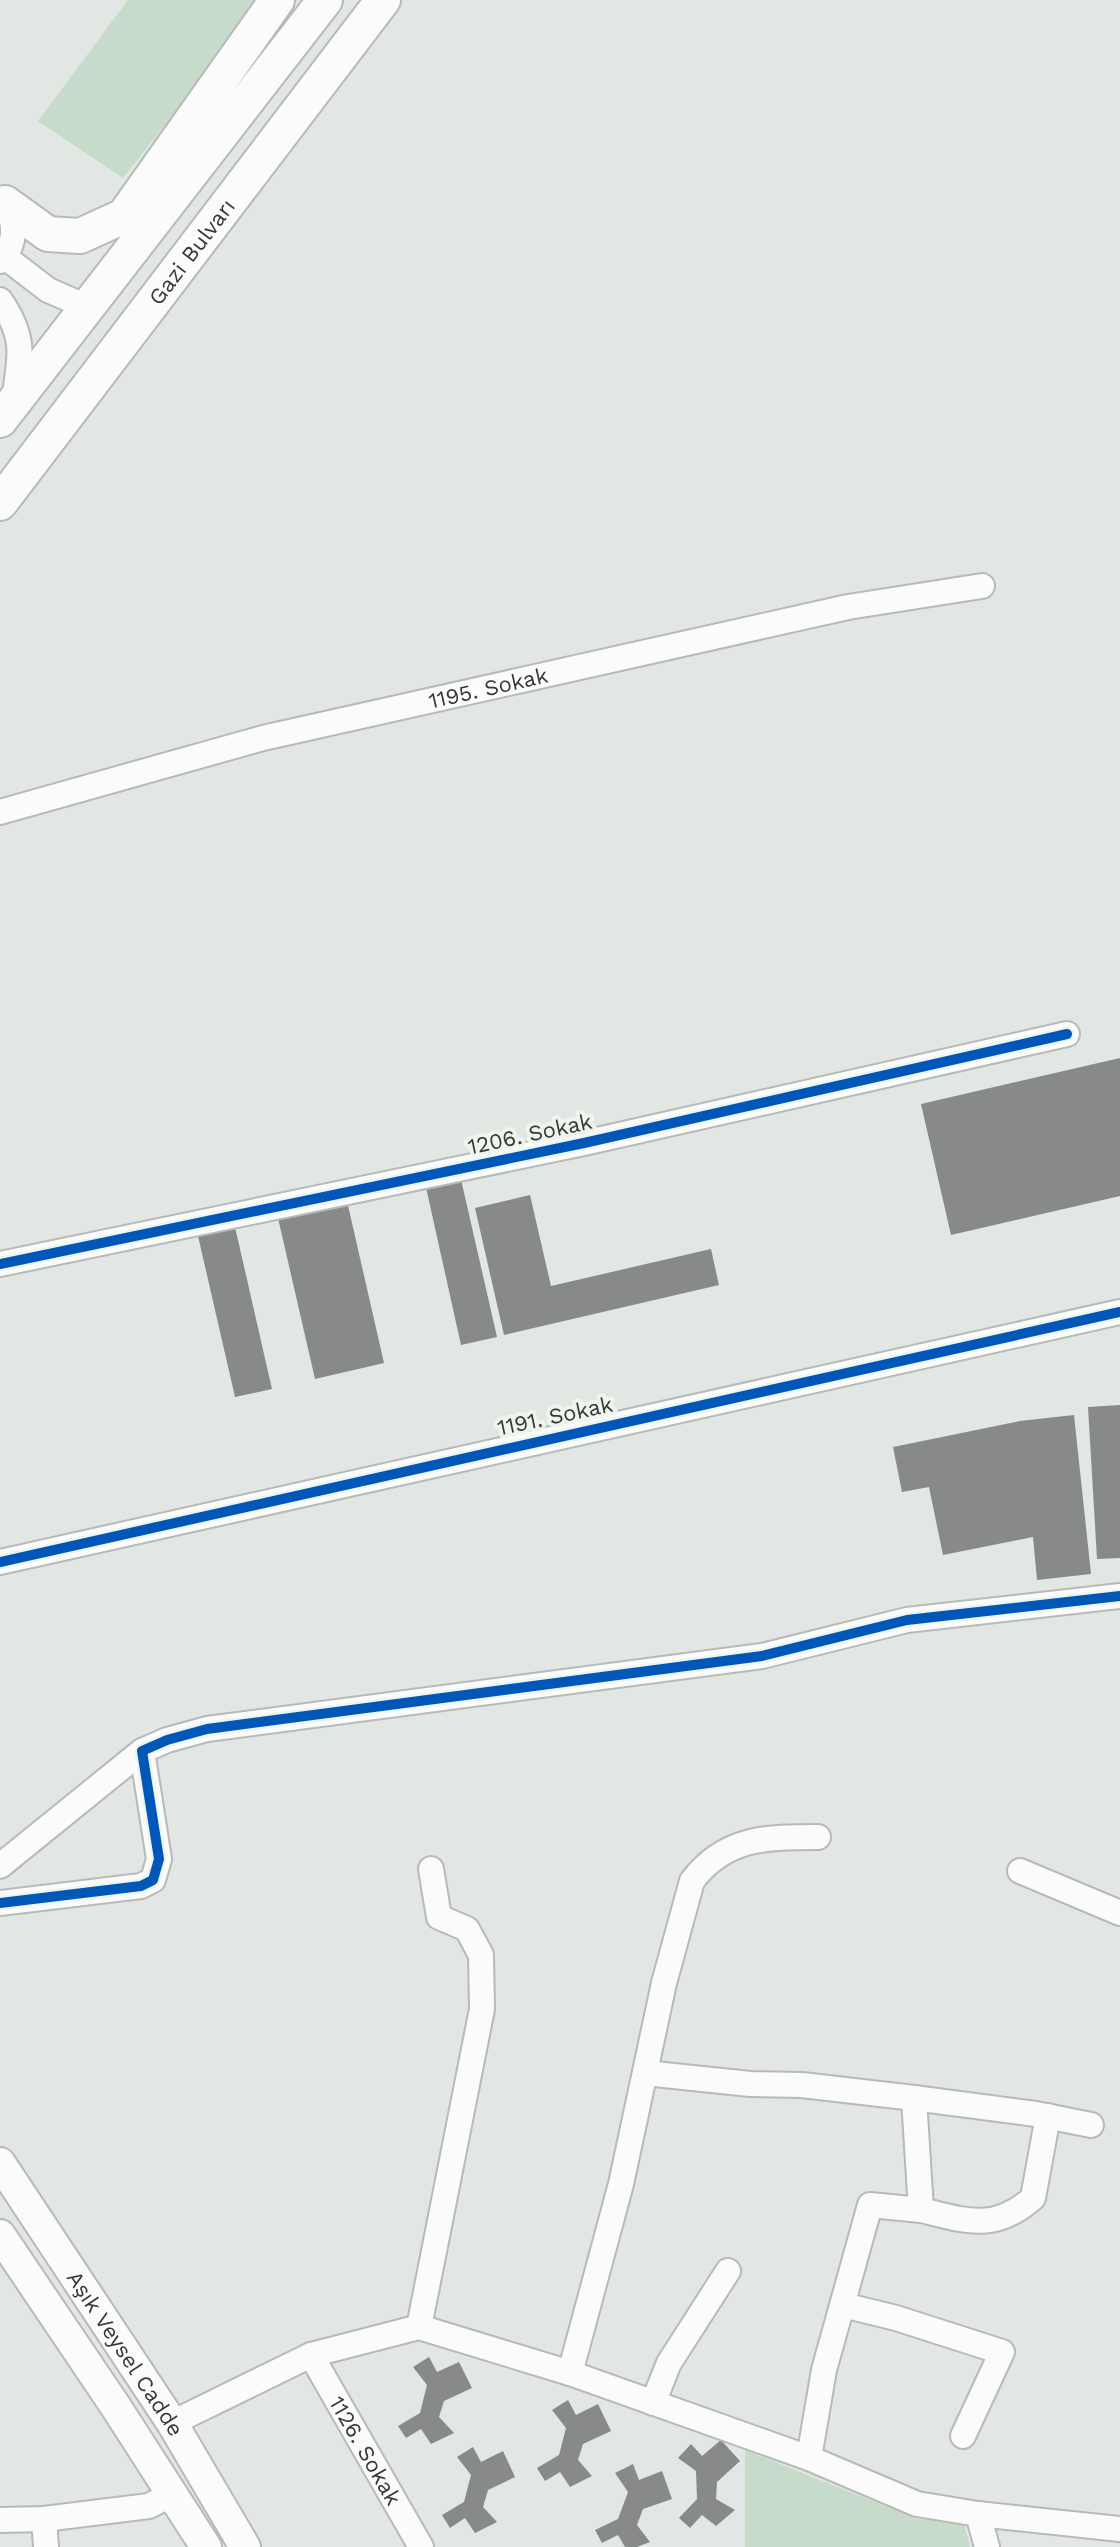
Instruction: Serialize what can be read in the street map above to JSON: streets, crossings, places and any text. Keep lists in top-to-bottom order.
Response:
{
  "streets": {
    "highway": ["Gazi Bulvarı"],
    "main road": ["Aşık Veysel Cadde"],
    "street": [
      "1195. Sokak",
      "1206. Sokak",
      "1191. Sokak",
      "1126. Sokak"
    ]
  }
}
